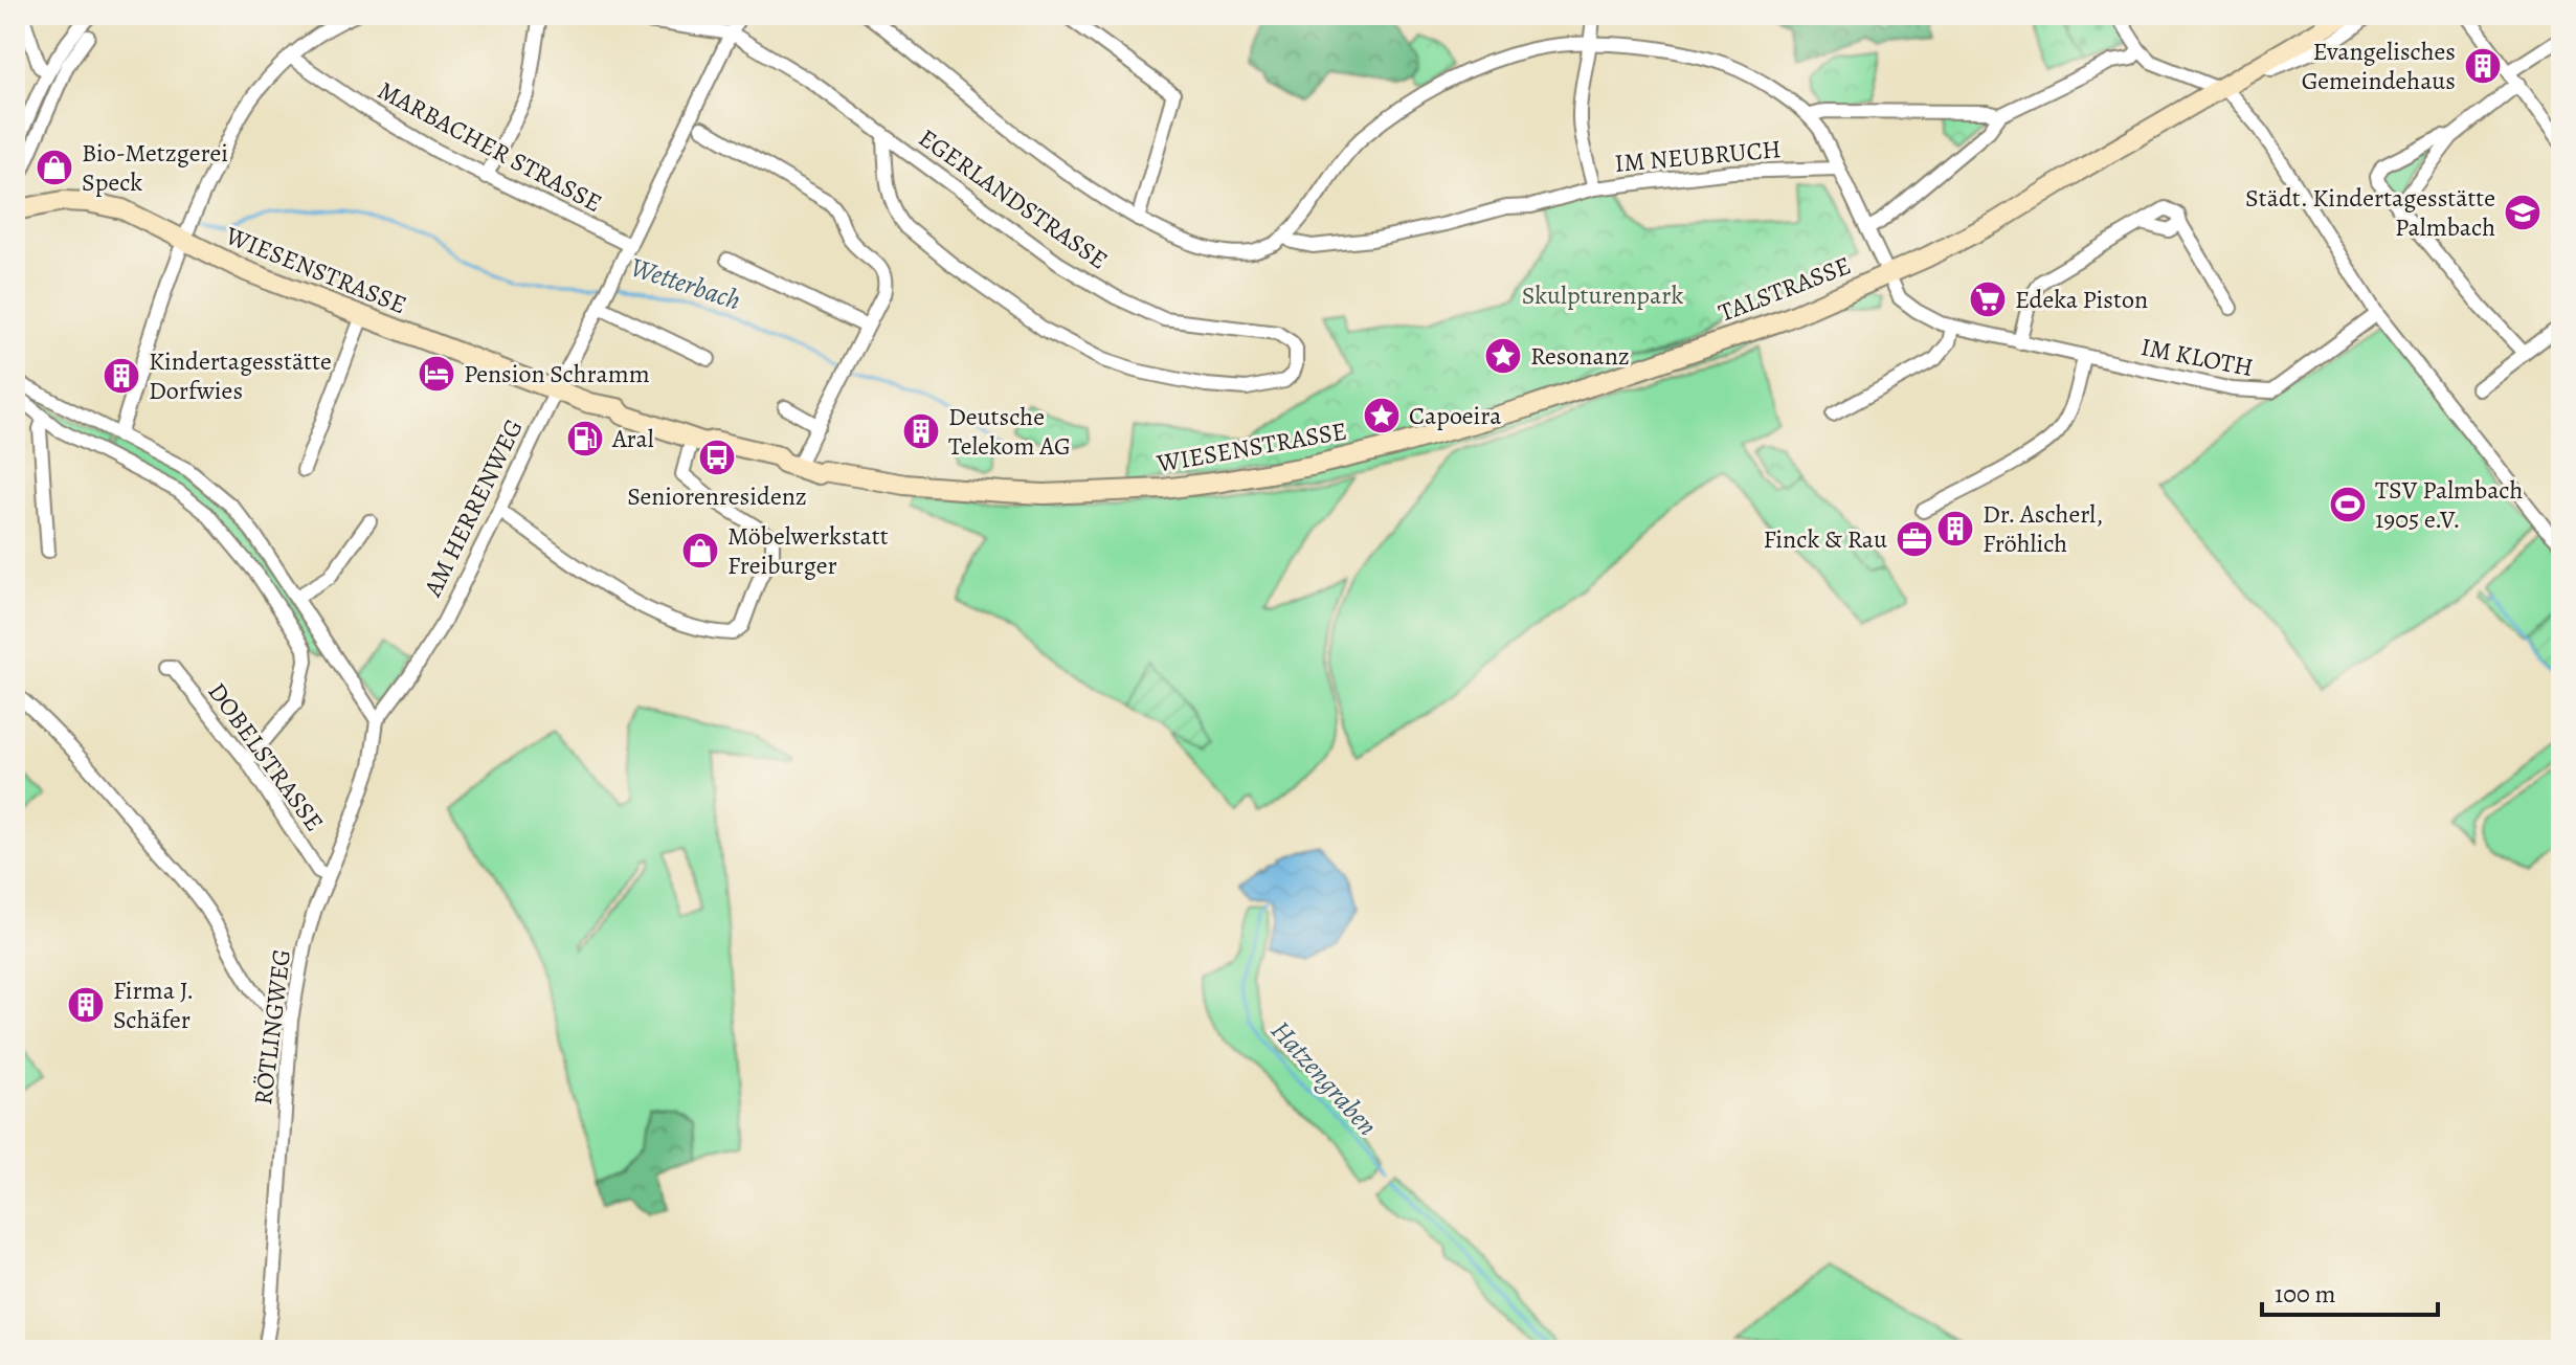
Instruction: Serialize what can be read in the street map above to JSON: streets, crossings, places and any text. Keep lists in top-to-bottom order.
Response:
{
  "streets": {
    "main road": ["WIESENSTRASSE", "TALSTRASSE"],
    "street": [
      "MARBACHER STRASSE",
      "IM NEUBRUCH",
      "EGERLANDSTRASSE",
      "IM KLOTH",
      "AM HERRENWEG",
      "DOBELSTRASSE",
      "RÖTLINGWEG"
    ]
  },
  "crossings": [
    ["MARBACHER STRASSE", "AM HERRENWEG"],
    ["IM NEUBRUCH", "IM KLOTH"],
    ["EGERLANDSTRASSE", "AM HERRENWEG"],
    ["WIESENSTRASSE", "TALSTRASSE"],
    ["WIESENSTRASSE", "AM HERRENWEG"],
    ["TALSTRASSE", "IM KLOTH"],
    ["AM HERRENWEG", "RÖTLINGWEG"],
    ["DOBELSTRASSE", "RÖTLINGWEG"]
  ],
  "water": ["Wetterbach", "Hatzengraben"],
  "parks": ["Skulpturenpark"],
  "places": {
    "building": [
      "Evangelisches Gemeindehaus",
      "Kindertagesstätte Dorfwies",
      "Deutsche Telekom AG",
      "Dr. Ascherl, Fröhlich",
      "Firma J. Schäfer"
    ],
    "shop": ["Bio-Metzgerei Speck", "Möbelwerkstatt Freiburger"],
    "school or university": ["Städt. Kindertagesstätte Palmbach"],
    "supermarket": ["Edeka Piston"],
    "place": ["Resonanz", "Capoeira"],
    "hotel": ["Pension Schramm"],
    "fuel station": ["Aral"],
    "bus stop": ["Seniorenresidenz"],
    "sports": ["TSV Palmbach 1905 e.V."],
    "office": ["Finck & Rau"]
  },
  "scale_bar": "100 m"
}
